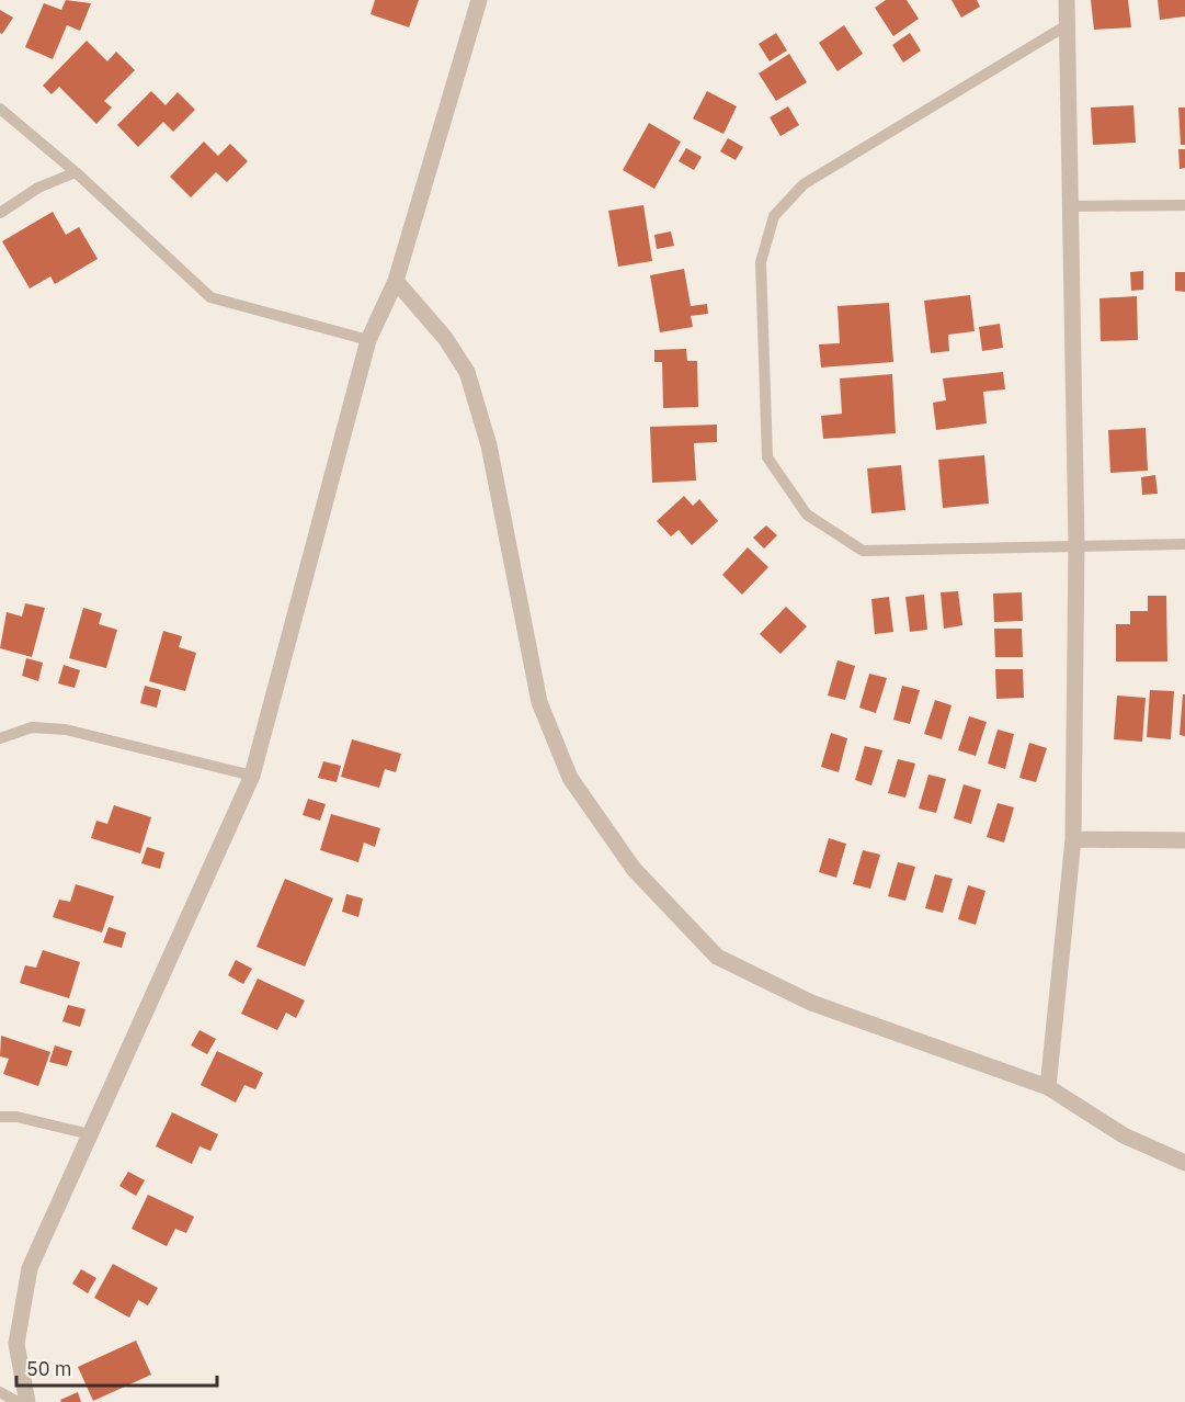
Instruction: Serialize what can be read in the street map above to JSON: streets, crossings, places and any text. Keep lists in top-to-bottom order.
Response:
{
  "scale_bar": "50 m"
}
